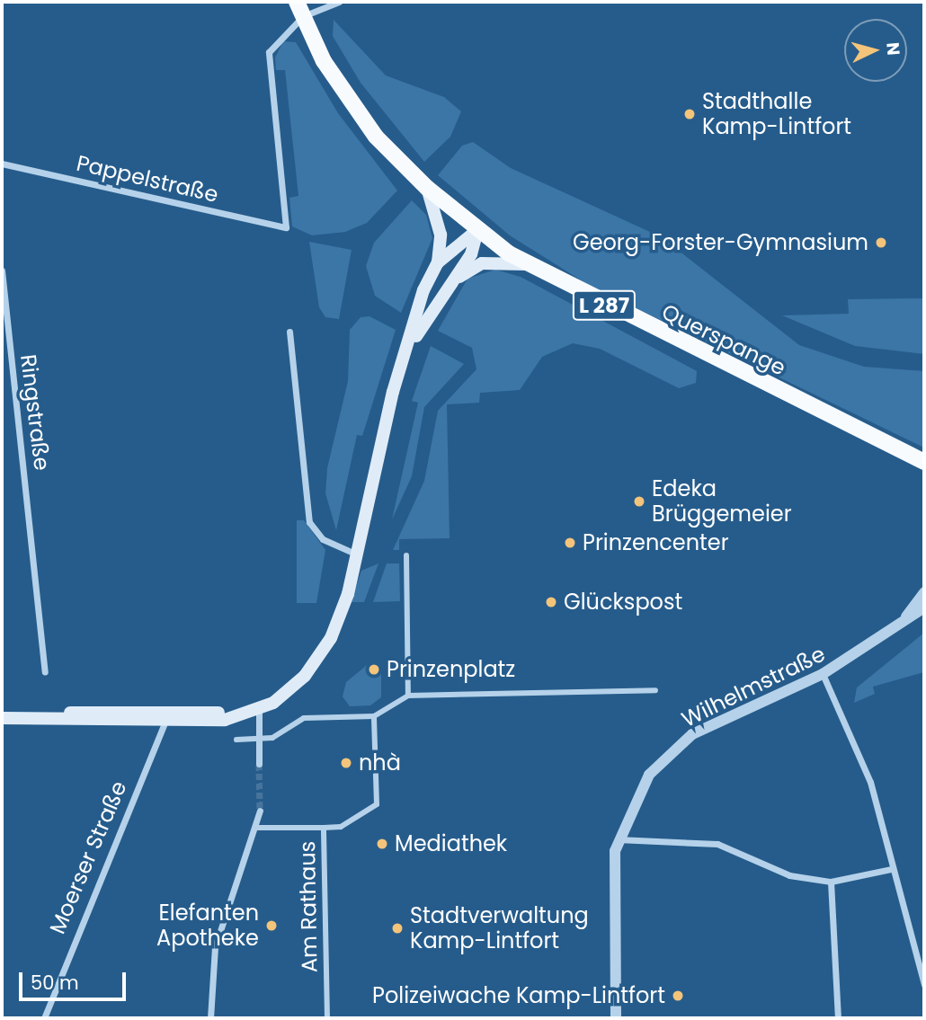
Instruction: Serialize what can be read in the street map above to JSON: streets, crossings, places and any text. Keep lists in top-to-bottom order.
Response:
{
  "streets": {
    "main road": ["L 287", "Querspange"],
    "street": [
      "Pappelstraße",
      "Ringstraße",
      "Wilhelmstraße",
      "Moerser Straße",
      "Am Rathaus"
    ]
  },
  "crossings": [
    ["Pappelstraße", "L 287"],
    ["L 287", "Querspange"]
  ],
  "places": [
    "Stadthalle Kamp-Lintfort",
    "Georg-Forster-Gymnasium",
    "Edeka Brüggemeier",
    "Prinzencenter",
    "Glückspost",
    "Prinzenplatz",
    "nhà",
    "Mediathek",
    "Elefanten Apotheke",
    "Stadtverwaltung Kamp-Lintfort",
    "Polizeiwache Kamp-Lintfort"
  ],
  "scale_bar": "50 m",
  "north": "right"
}
